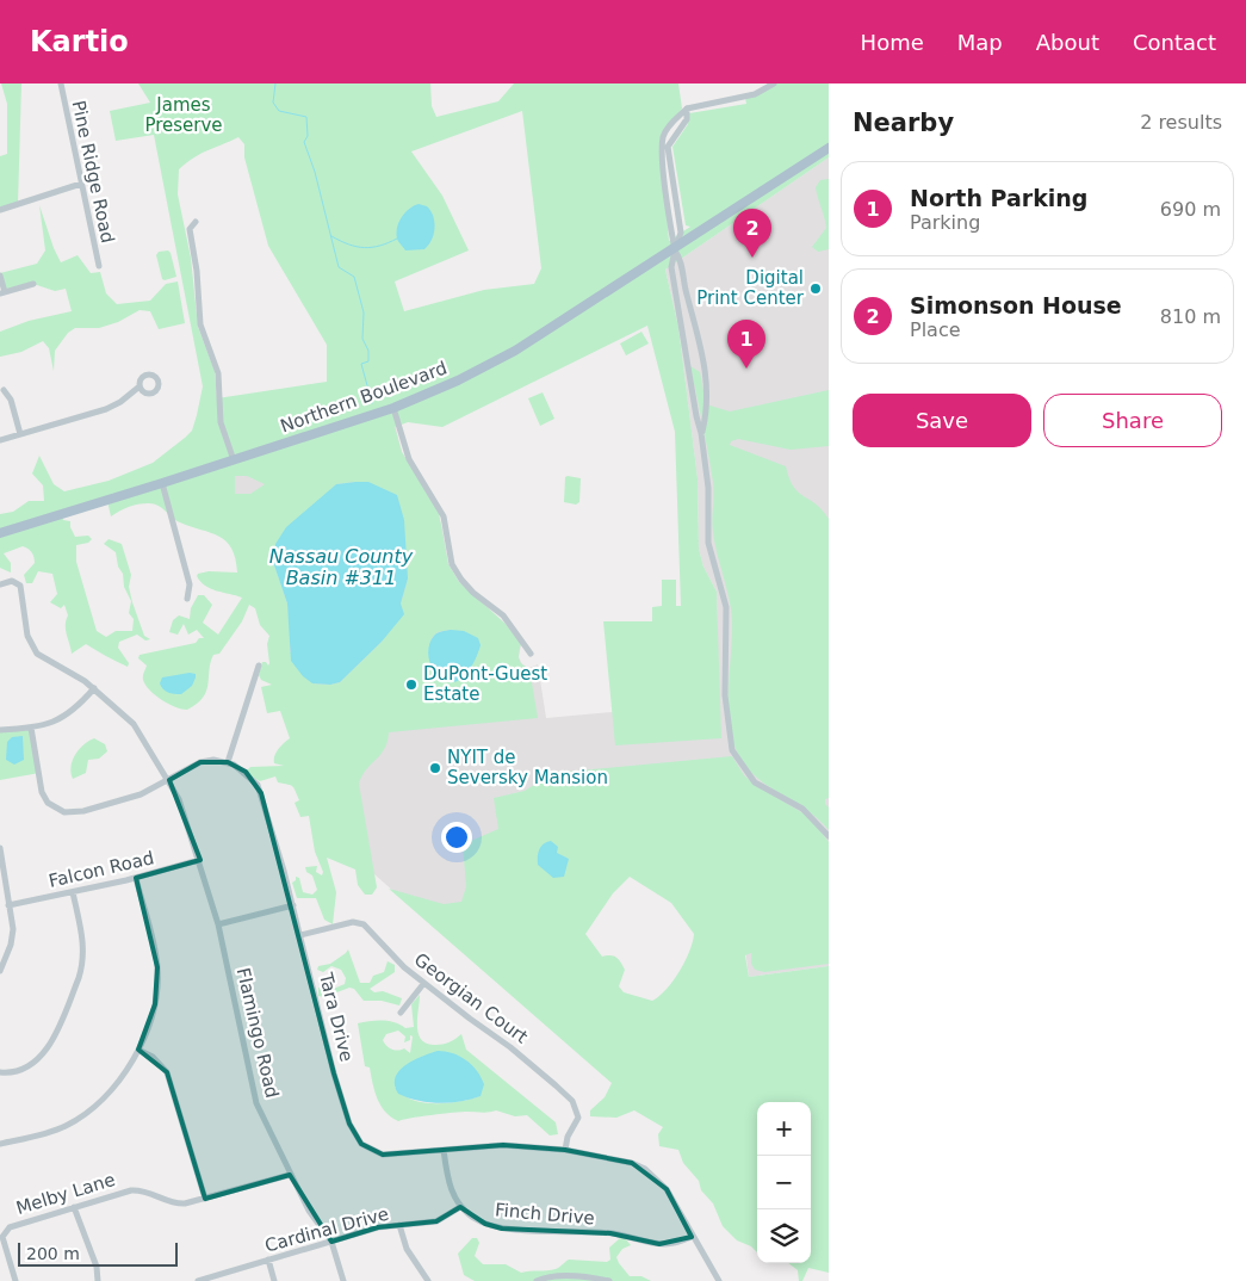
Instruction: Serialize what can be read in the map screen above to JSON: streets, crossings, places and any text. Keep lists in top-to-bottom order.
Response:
{
  "streets": {
    "main road": ["Northern Boulevard"],
    "street": [
      "Pine Ridge Road",
      "Falcon Road",
      "Georgian Court",
      "Tara Drive",
      "Flamingo Road",
      "Melby Lane",
      "Finch Drive",
      "Cardinal Drive"
    ]
  },
  "crossings": [
    ["Falcon Road", "Flamingo Road"],
    ["Georgian Court", "Tara Drive"],
    ["Tara Drive", "Finch Drive"],
    ["Flamingo Road", "Melby Lane"],
    ["Flamingo Road", "Cardinal Drive"],
    ["Finch Drive", "Cardinal Drive"]
  ],
  "water": ["Nassau County Basin #311"],
  "parks": ["James Preserve"],
  "places": ["Digital Print Center", "DuPont-Guest Estate", "NYIT de Seversky Mansion"],
  "scale_bar": "200 m",
  "page": {
    "header": "Kartio",
    "nav": [
      "Home",
      "Map",
      "About",
      "Contact"
    ],
    "heading": ["Nearby", "2 results"],
    "list": [
      {
        "mark": "1",
        "name": "North Parking",
        "note": "Parking",
        "value": "690 m"
      },
      {
        "mark": "2",
        "name": "Simonson House",
        "note": "Place",
        "value": "810 m"
      }
    ],
    "pins": ["2", "1"],
    "buttons": ["Save", "Share"],
    "map_buttons": ["+", "−"],
    "scale": "200 m"
  }
}
